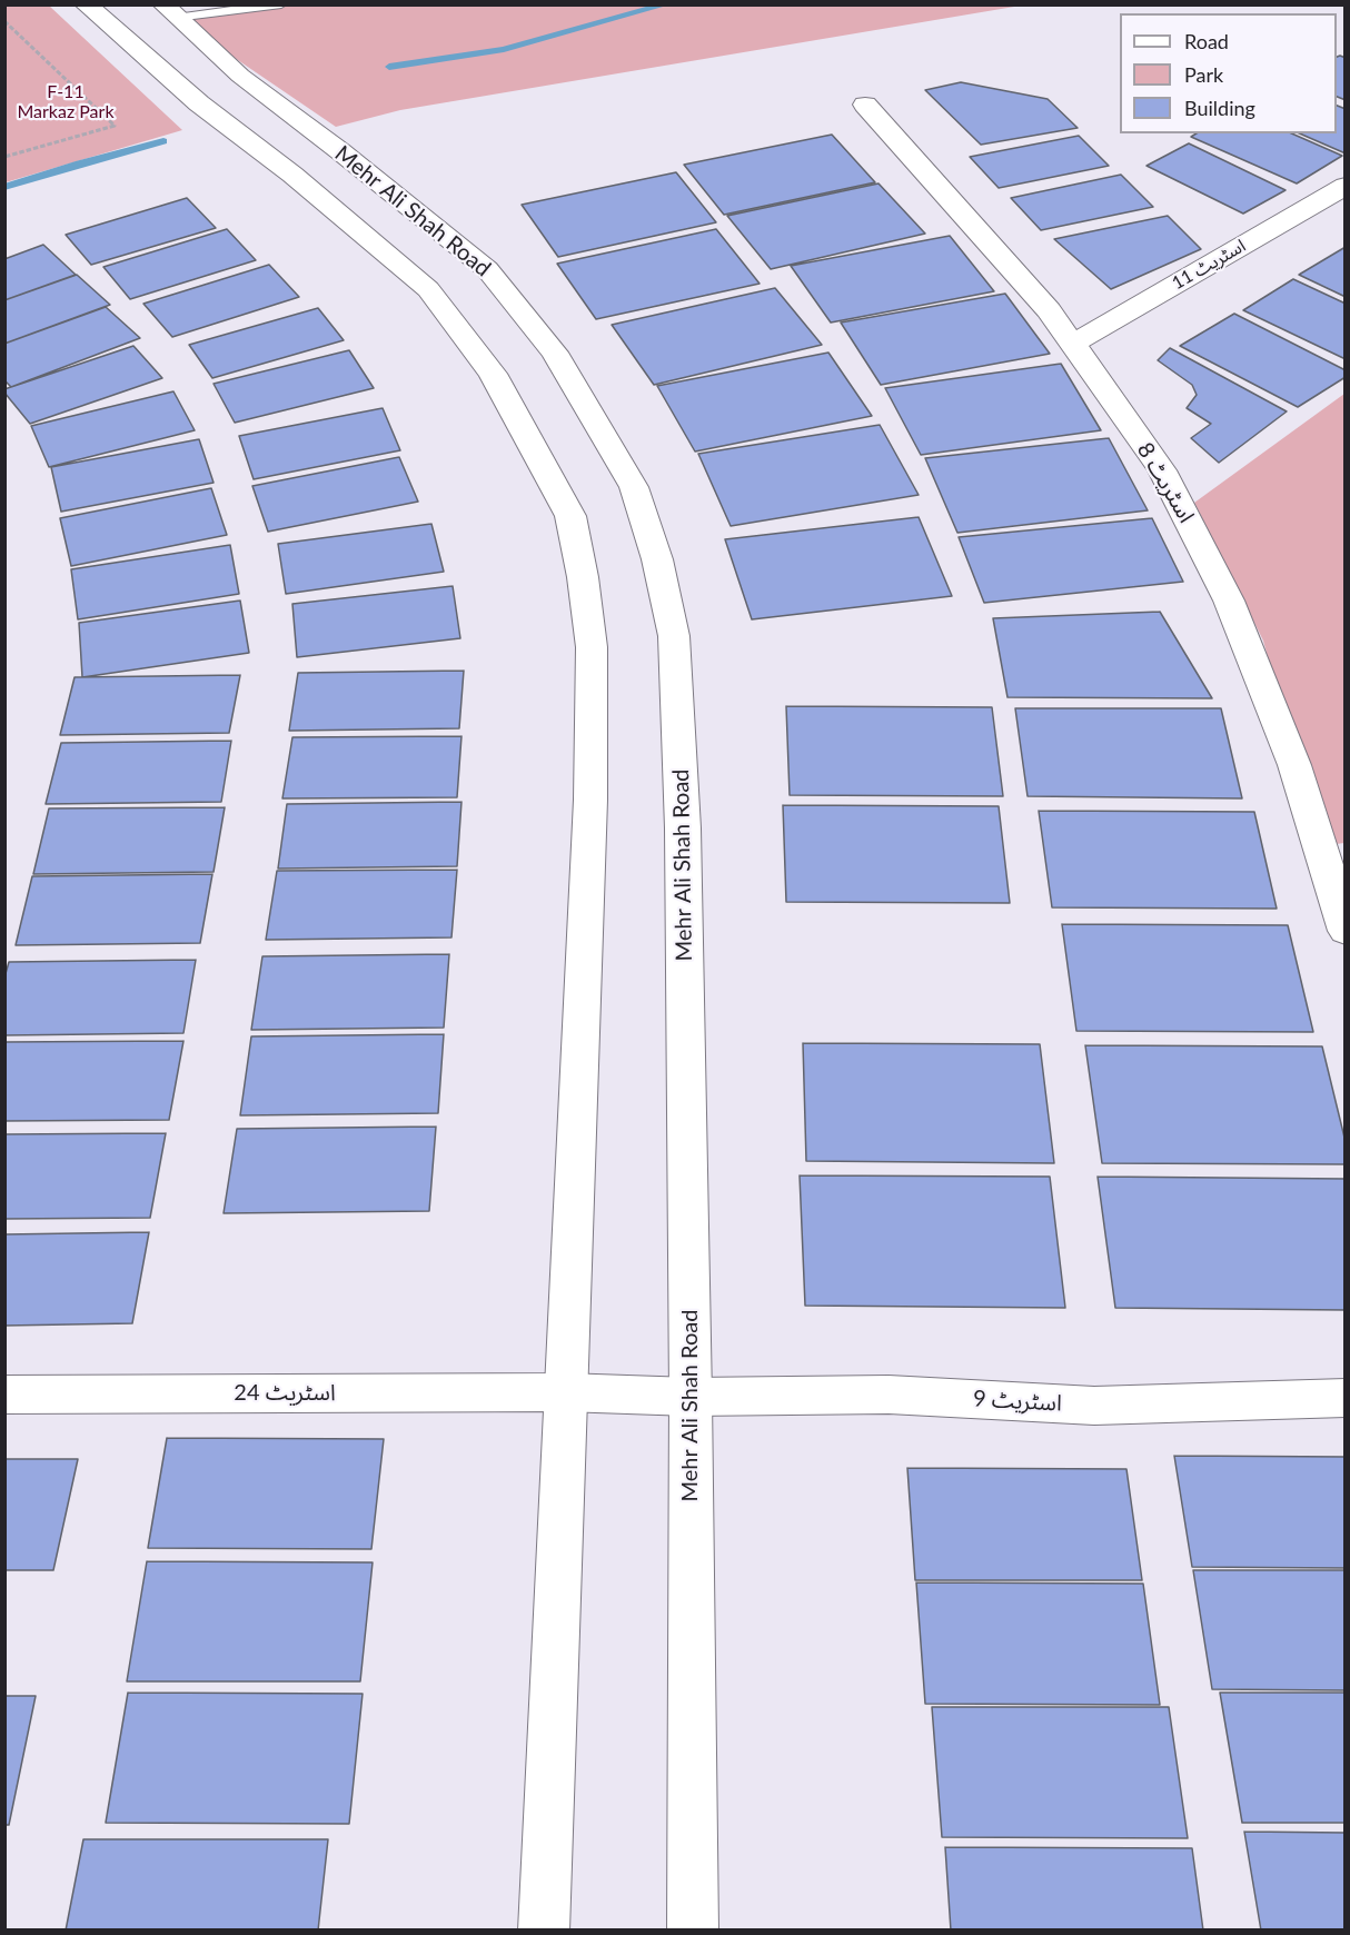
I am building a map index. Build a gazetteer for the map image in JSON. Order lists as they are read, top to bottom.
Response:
{
  "streets": {
    "street": [
      "Mehr Ali Shah Road",
      "اسٹریٹ 11",
      "اسٹریٹ 8",
      "اسٹریٹ 24",
      "اسٹریٹ 9"
    ]
  },
  "crossings": [
    ["Mehr Ali Shah Road", "اسٹریٹ 24"],
    ["Mehr Ali Shah Road", "اسٹریٹ 9"],
    ["اسٹریٹ 11", "اسٹریٹ 8"],
    ["اسٹریٹ 24", "اسٹریٹ 9"]
  ],
  "parks": ["F-11 Markaz Park"],
  "legend": ["Road", "Park", "Building"]
}
